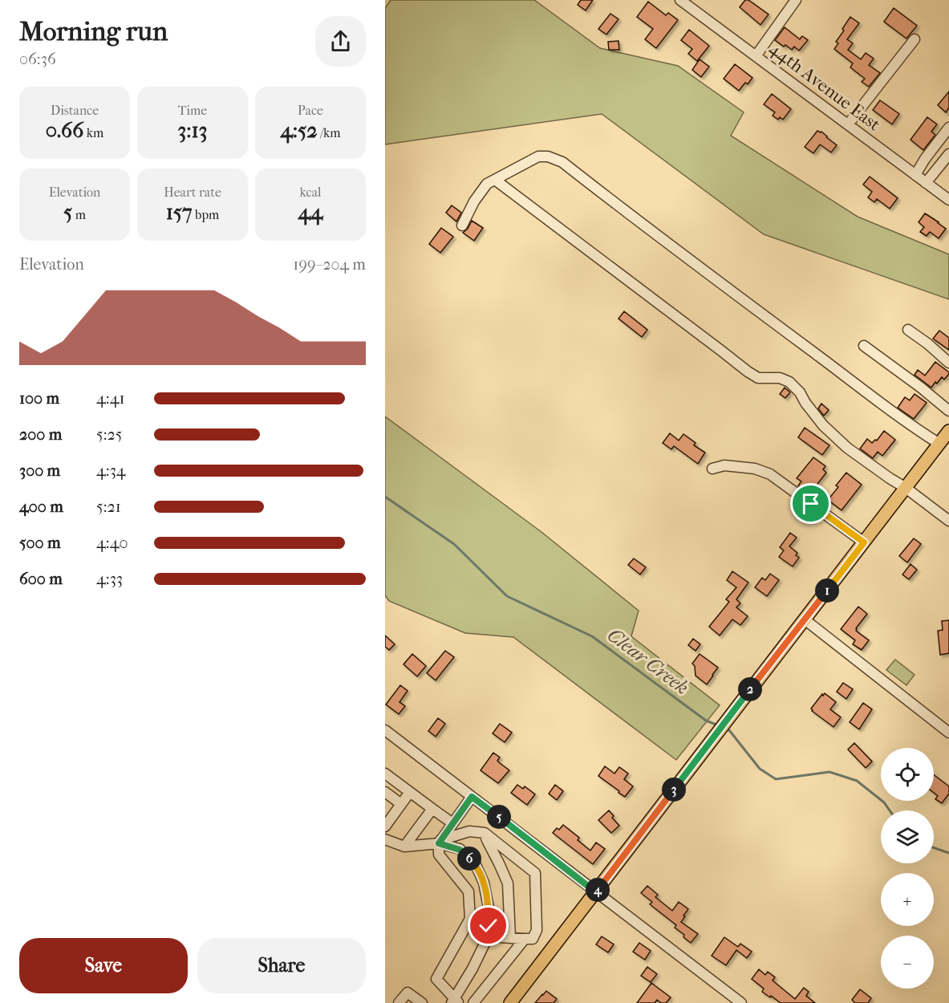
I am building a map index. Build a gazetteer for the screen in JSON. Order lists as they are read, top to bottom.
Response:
{
  "streets": {
    "street": ["44th Avenue East"]
  },
  "water": ["Clear Creek"],
  "page": {
    "heading": ["Morning run", "06:36"],
    "stats": [
      ["Distance", "0.66 km"],
      ["Time", "3:13"],
      ["Pace", "4:52 /km"],
      ["Elevation", "5 m"],
      ["Heart rate", "157 bpm"],
      ["kcal", "44"]
    ],
    "chart": ["Elevation", "199–204 m"],
    "list": [
      {
        "name": "100 m",
        "note": "4:41"
      },
      {
        "name": "200 m",
        "note": "5:25"
      },
      {
        "name": "300 m",
        "note": "4:34"
      },
      {
        "name": "400 m",
        "note": "5:21"
      },
      {
        "name": "500 m",
        "note": "4:40"
      },
      {
        "name": "600 m",
        "note": "4:33"
      }
    ],
    "pins": [
      "1",
      "2",
      "3",
      "5",
      "6",
      "4"
    ],
    "map_buttons": ["+", "−"],
    "buttons": ["Save", "Share"]
  }
}
